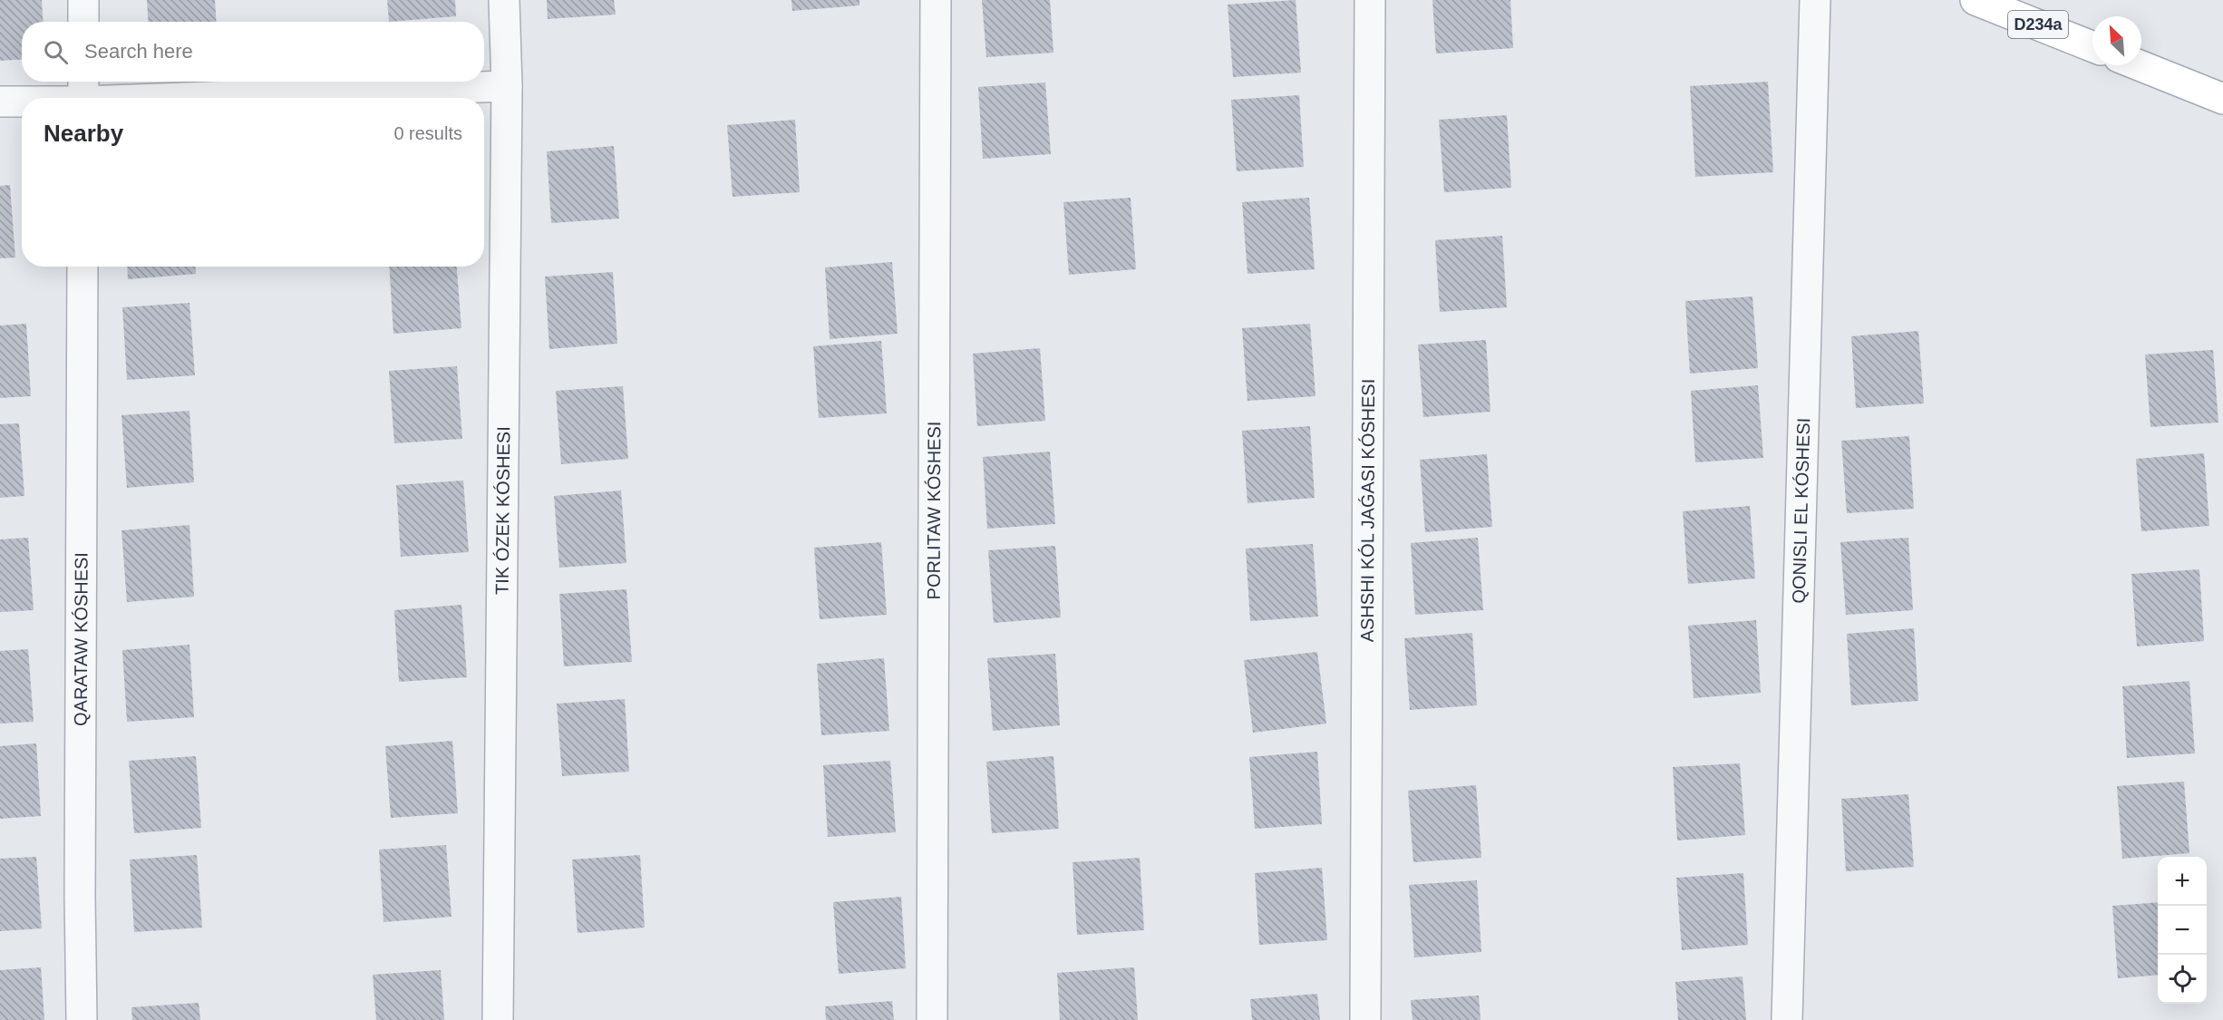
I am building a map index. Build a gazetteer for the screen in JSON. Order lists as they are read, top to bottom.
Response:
{
  "streets": {
    "main road": ["D234a"],
    "street": ["TIK ÓZEK KÓSHESI", "QARATAW KÓSHESI"]
  },
  "north": "top left",
  "page": {
    "search": "Search here",
    "heading": ["Nearby", "0 results"],
    "map_buttons": ["+", "−"]
  }
}
